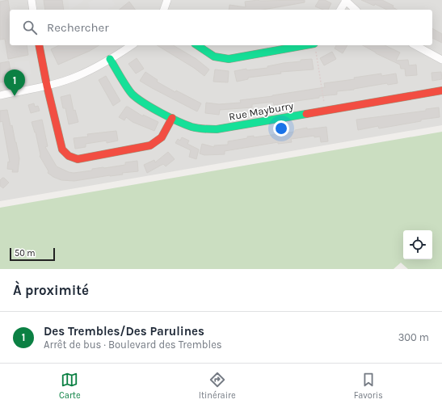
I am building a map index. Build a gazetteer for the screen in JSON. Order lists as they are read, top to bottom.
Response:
{
  "streets": {
    "street": ["Rue Mayburry"]
  },
  "scale_bar": "50 m",
  "page": {
    "search": "Rechercher",
    "pins": "1",
    "scale": "50 m",
    "heading": "À proximité",
    "list": [
      {
        "mark": "1",
        "name": "Des Trembles/Des Parulines",
        "note": "Arrêt de bus · Boulevard des Trembles",
        "value": "300 m"
      }
    ],
    "nav": ["Carte", "Itinéraire", "Favoris"]
  }
}
